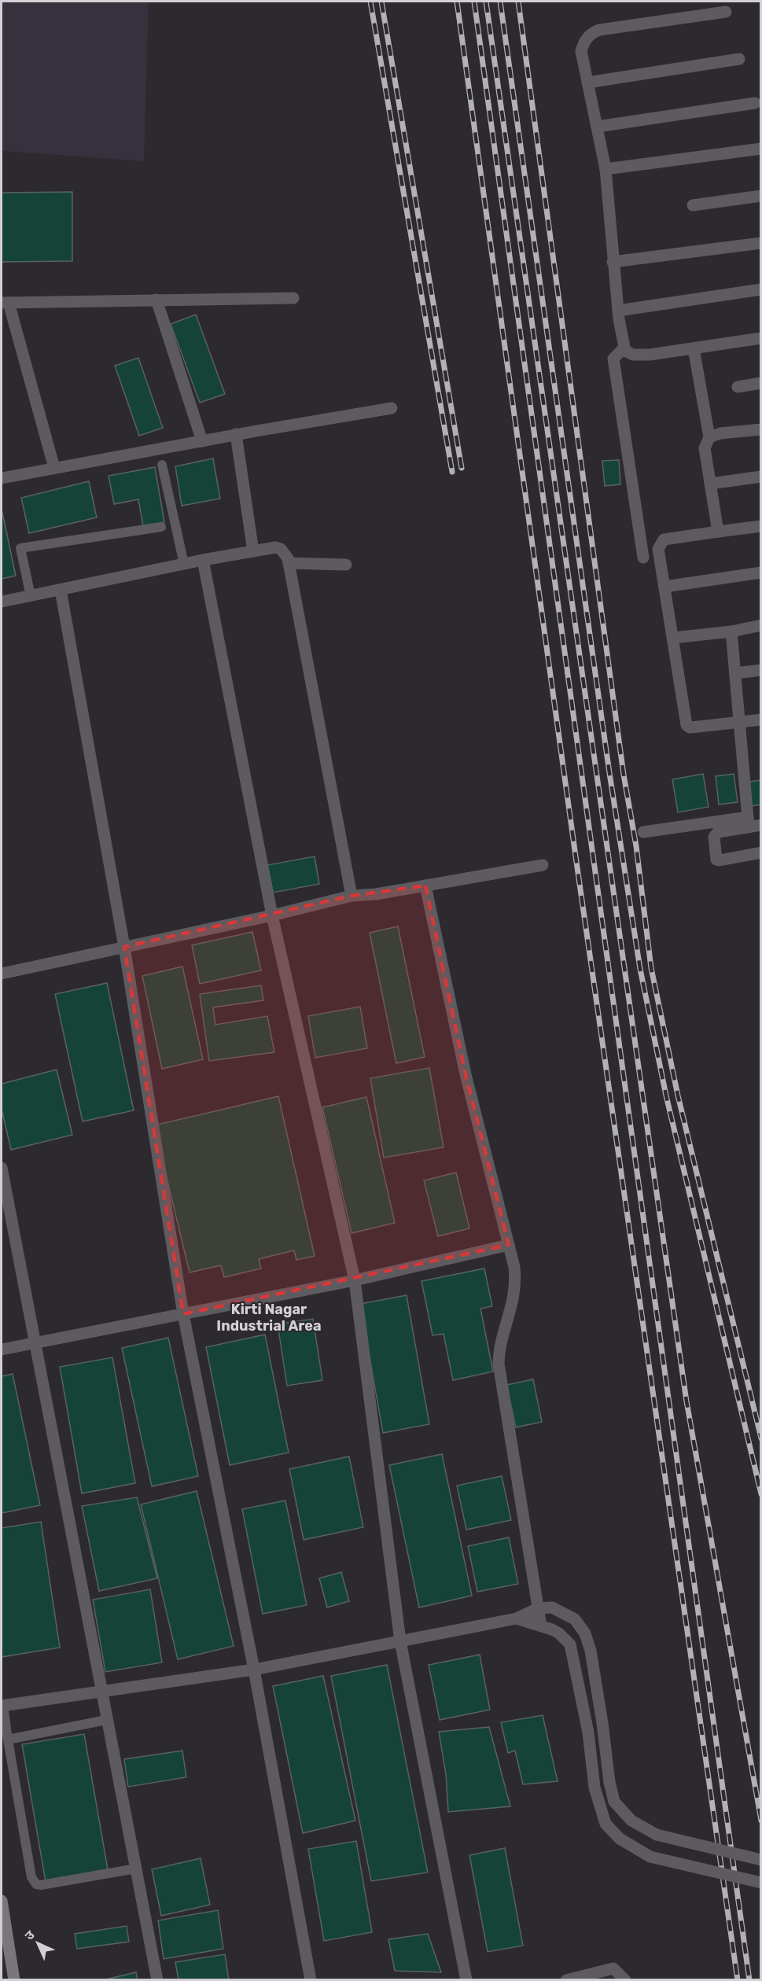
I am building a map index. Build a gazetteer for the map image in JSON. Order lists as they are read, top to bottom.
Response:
{
  "districts": ["Kirti Nagar Industrial Area"],
  "north": "top left"
}
